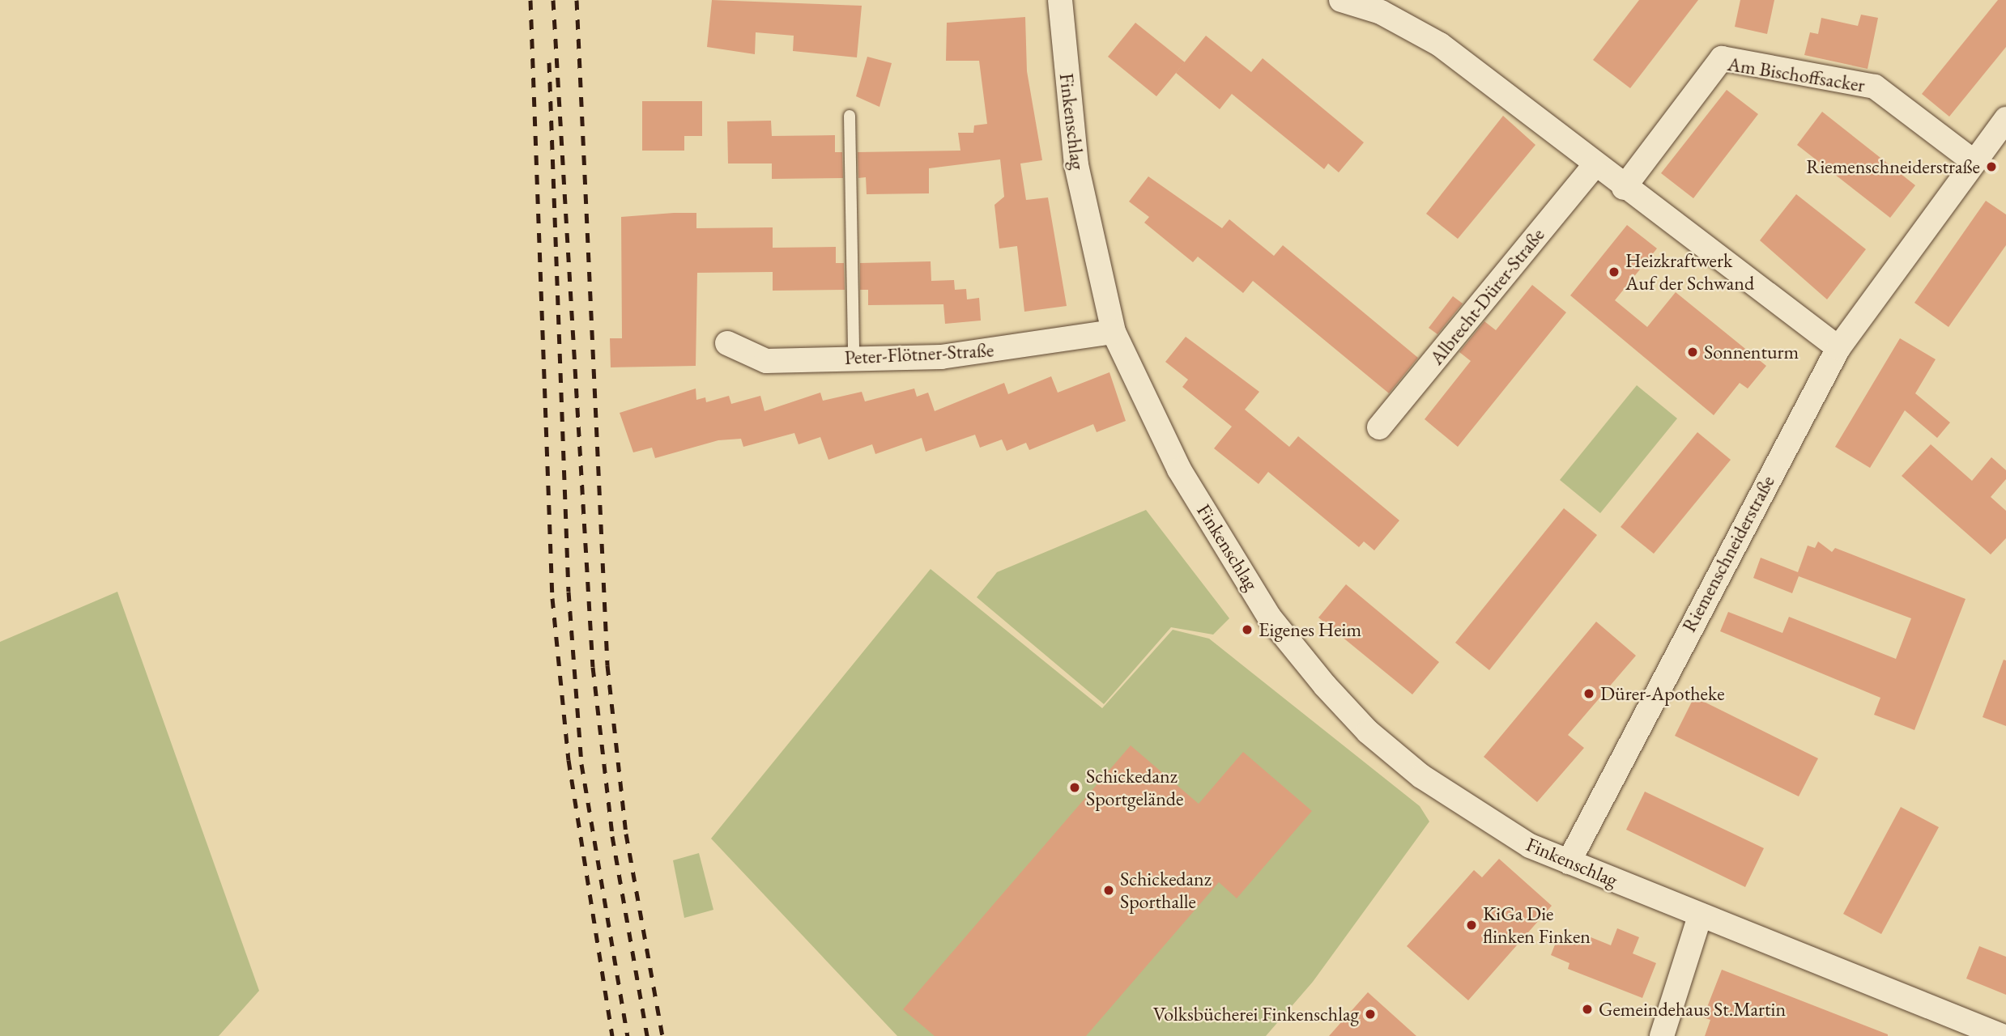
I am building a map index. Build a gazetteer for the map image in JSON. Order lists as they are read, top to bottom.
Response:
{
  "streets": {
    "street": [
      "Am Bischoffsacker",
      "Finkenschlag",
      "Albrecht-Dürer-Straße",
      "Peter-Flötner-Straße",
      "Riemenschneiderstraße"
    ]
  },
  "crossings": [
    ["Am Bischoffsacker", "Riemenschneiderstraße"],
    ["Finkenschlag", "Peter-Flötner-Straße"],
    ["Finkenschlag", "Riemenschneiderstraße"]
  ],
  "places": [
    "Riemenschneiderstraße",
    "Heizkraftwerk Auf der Schwand",
    "Sonnenturm",
    "Eigenes Heim",
    "Dürer-Apotheke",
    "Schickedanz Sportgelände",
    "Schickedanz Sporthalle",
    "KiGa Die flinken Finken",
    "Gemeindehaus St.Martin",
    "Volksbücherei Finkenschlag"
  ]
}
